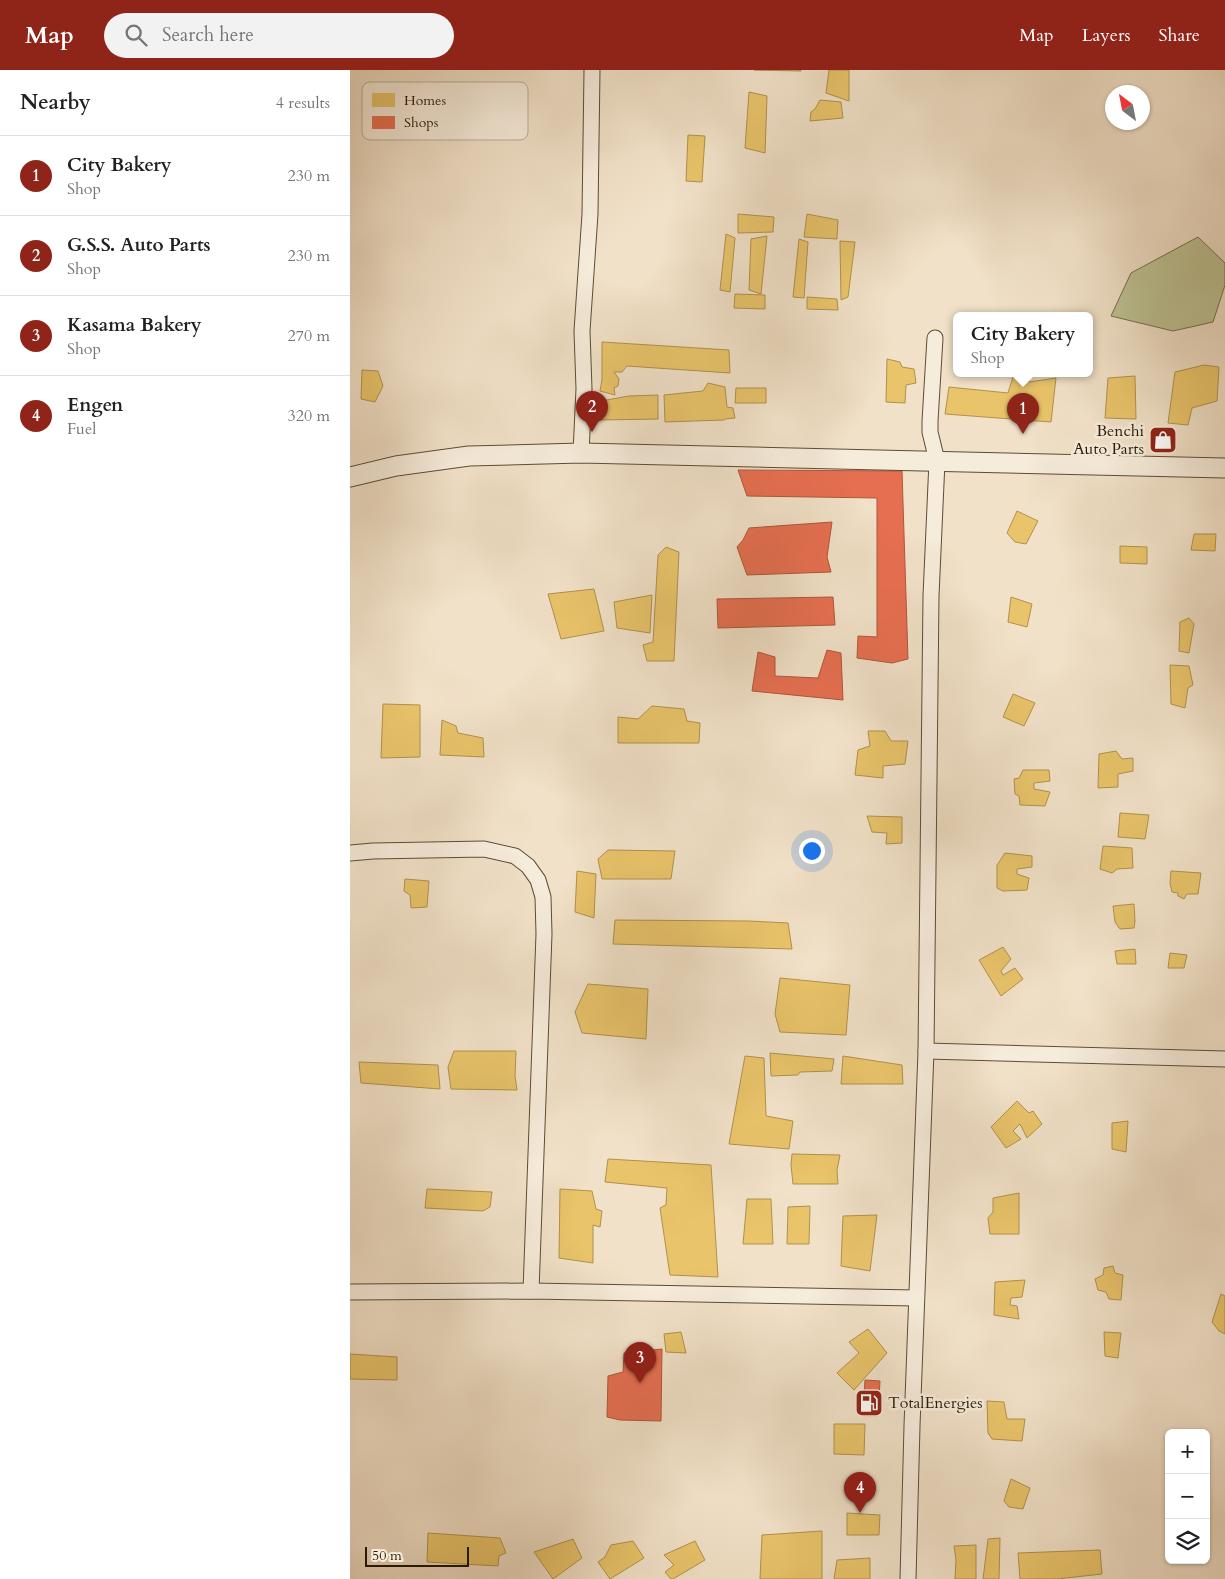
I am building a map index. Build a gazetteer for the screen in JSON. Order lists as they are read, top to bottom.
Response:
{
  "places": {
    "shop": ["Benchi Auto Parts"],
    "fuel station": ["TotalEnergies"]
  },
  "legend": ["Homes", "Shops"],
  "scale_bar": "50 m",
  "north": "top left",
  "page": {
    "header": "Map",
    "search": "Search here",
    "nav": ["Map", "Layers", "Share"],
    "heading": ["Nearby", "4 results"],
    "list": [
      {
        "mark": "1",
        "name": "City Bakery",
        "note": "Shop",
        "value": "230 m"
      },
      {
        "mark": "2",
        "name": "G.S.S. Auto Parts",
        "note": "Shop",
        "value": "230 m"
      },
      {
        "mark": "3",
        "name": "Kasama Bakery",
        "note": "Shop",
        "value": "270 m"
      },
      {
        "mark": "4",
        "name": "Engen",
        "note": "Fuel",
        "value": "320 m"
      }
    ],
    "popup": ["City Bakery", "Shop"],
    "pins": [
      "2",
      "1",
      "3",
      "4"
    ],
    "map_buttons": ["+", "−"],
    "scale": "50 m"
  }
}
